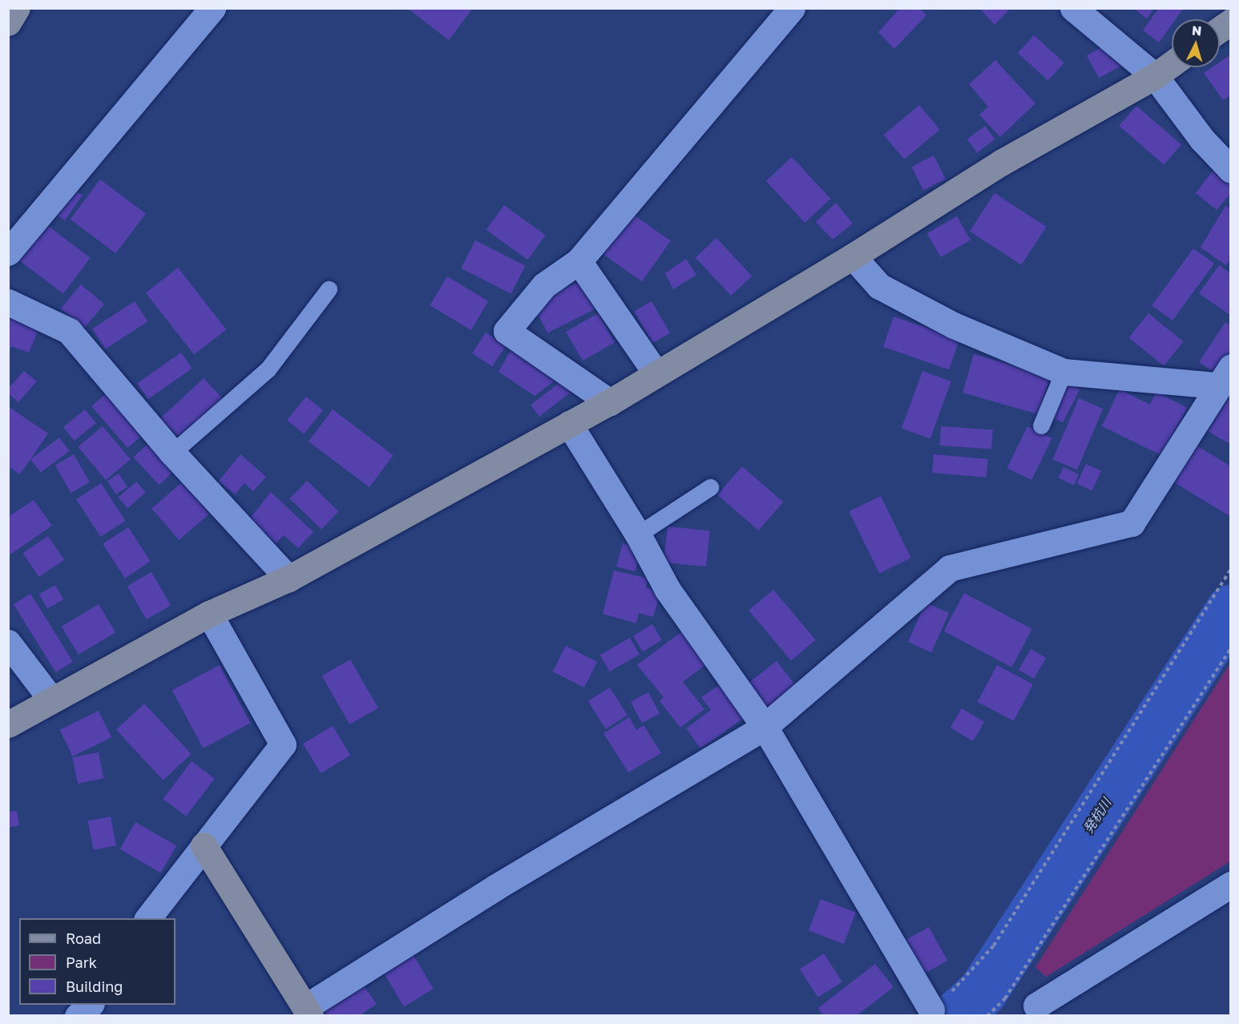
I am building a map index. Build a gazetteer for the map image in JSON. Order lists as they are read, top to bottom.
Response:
{
  "water": ["発杭川"],
  "legend": ["Road", "Park", "Building"],
  "north": "top"
}
